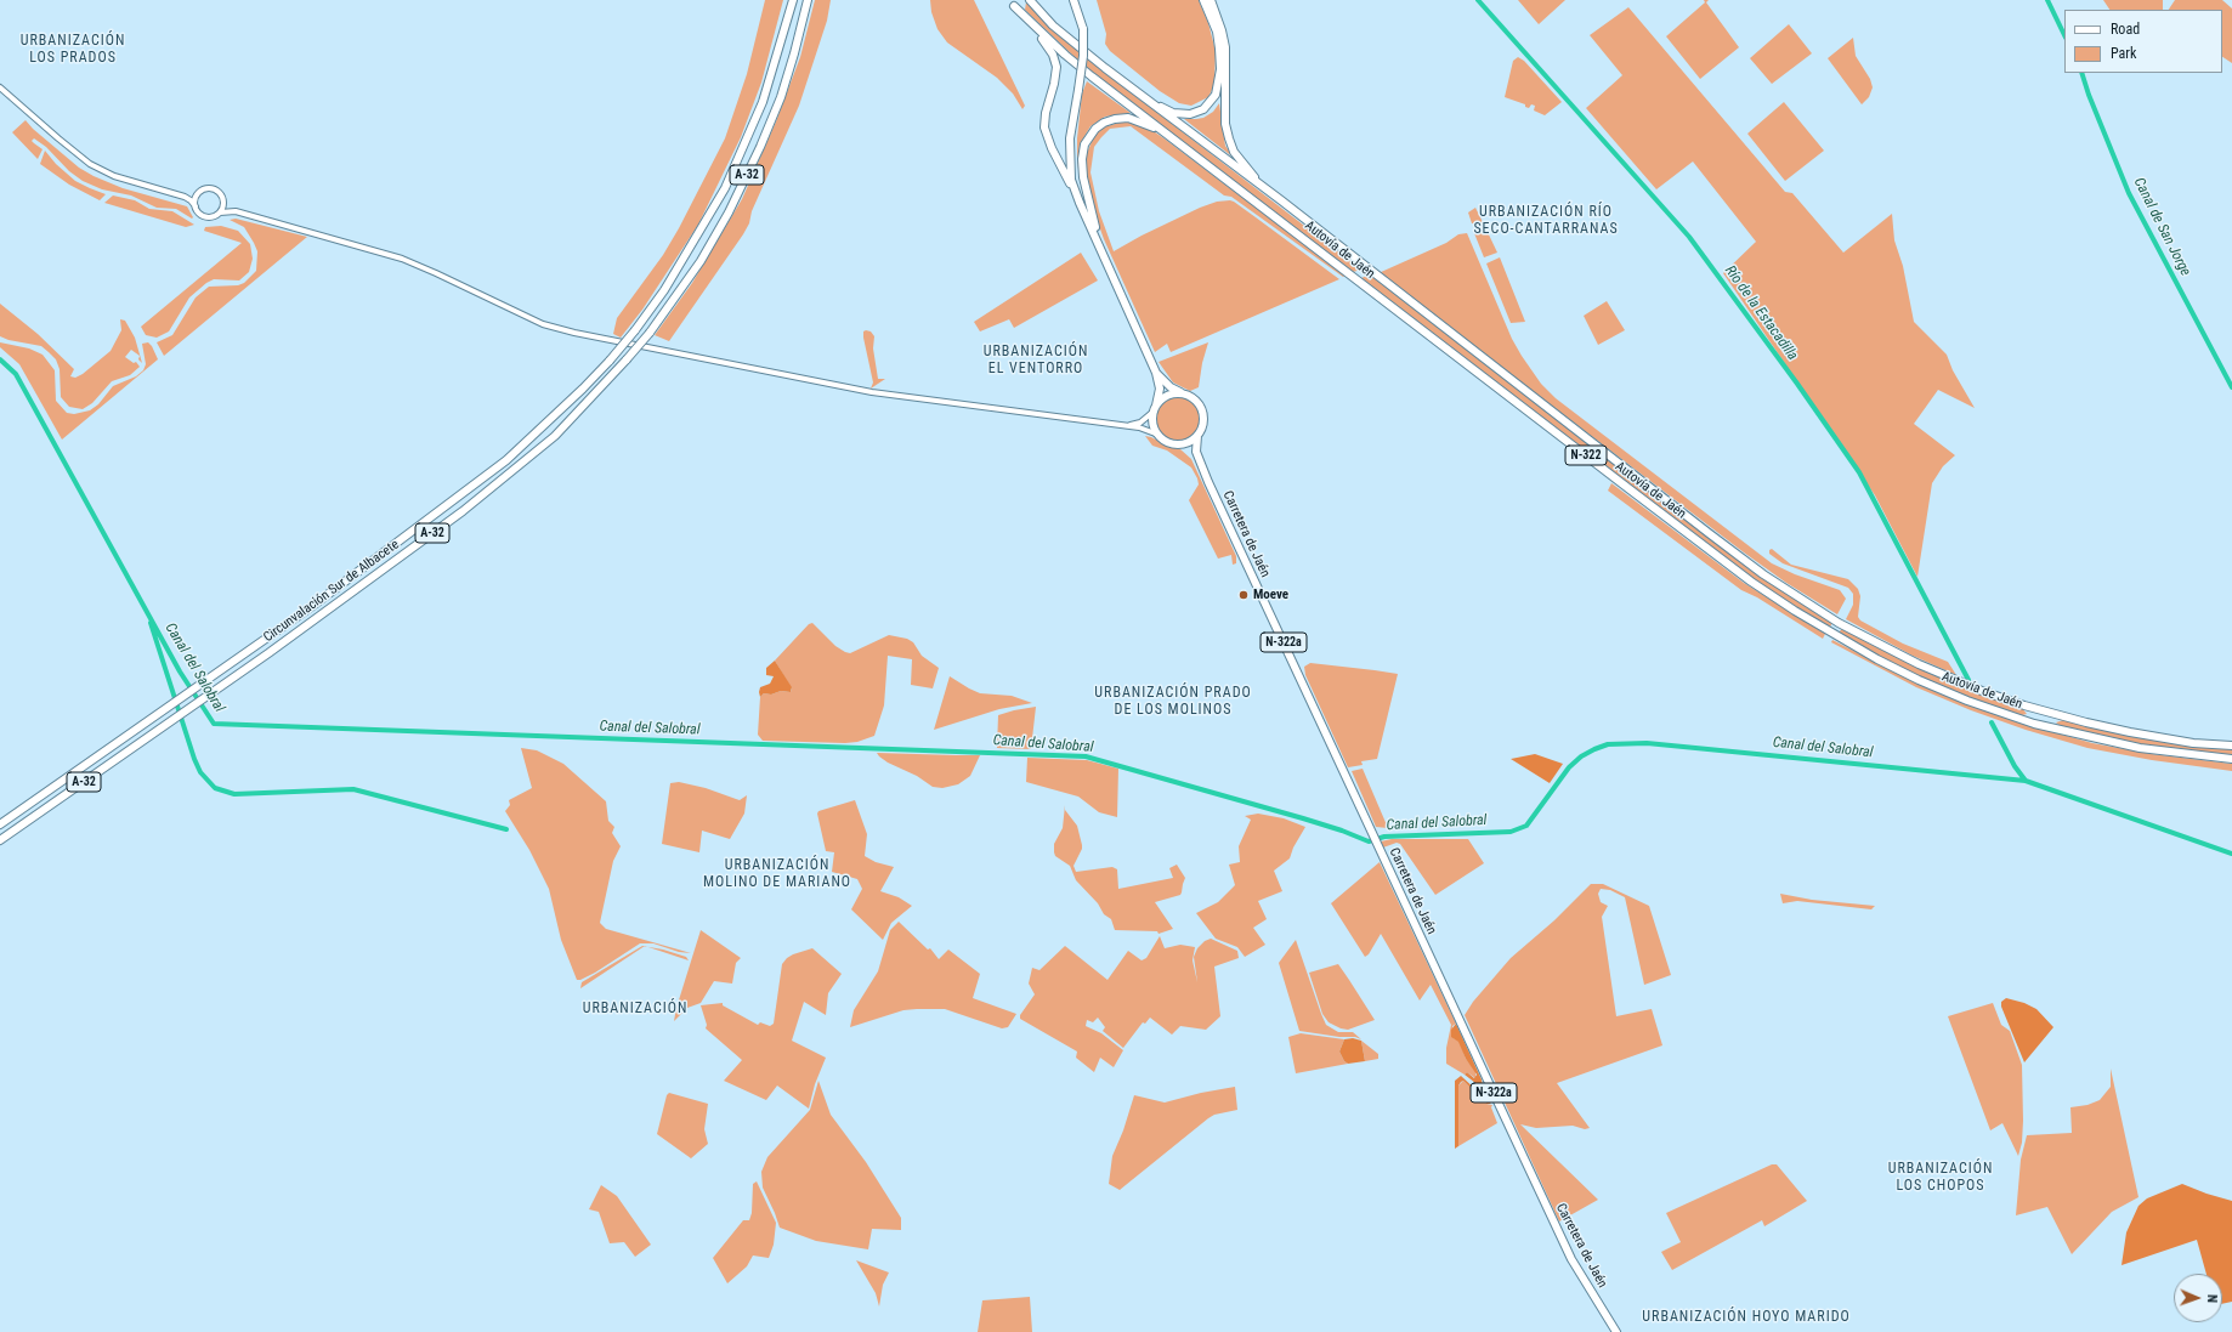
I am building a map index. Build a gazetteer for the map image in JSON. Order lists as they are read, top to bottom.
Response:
{
  "streets": {
    "highway": [
      "A-32",
      "Autovía de Jaén",
      "N-322",
      "Carretera de Jaén",
      "Circunvalación Sur de Albacete",
      "N-322a"
    ]
  },
  "crossings": [
    ["Carretera de Jaén", "N-322a"]
  ],
  "districts": [
    "URBANIZACIÓN LOS PRADOS",
    "URBANIZACIÓN RÍO SECO-CANTARRANAS",
    "URBANIZACIÓN EL VENTORRO",
    "URBANIZACIÓN PRADO DE LOS MOLINOS",
    "URBANIZACIÓN MOLINO DE MARIANO",
    "URBANIZACIÓN",
    "URBANIZACIÓN LOS CHOPOS",
    "URBANIZACIÓN HOYO MARIDO"
  ],
  "water": ["Canal de San Jorge", "Río de la Estacadilla", "Canal del Salobral"],
  "places": ["Moeve"],
  "legend": ["Road", "Park"],
  "north": "right"
}
